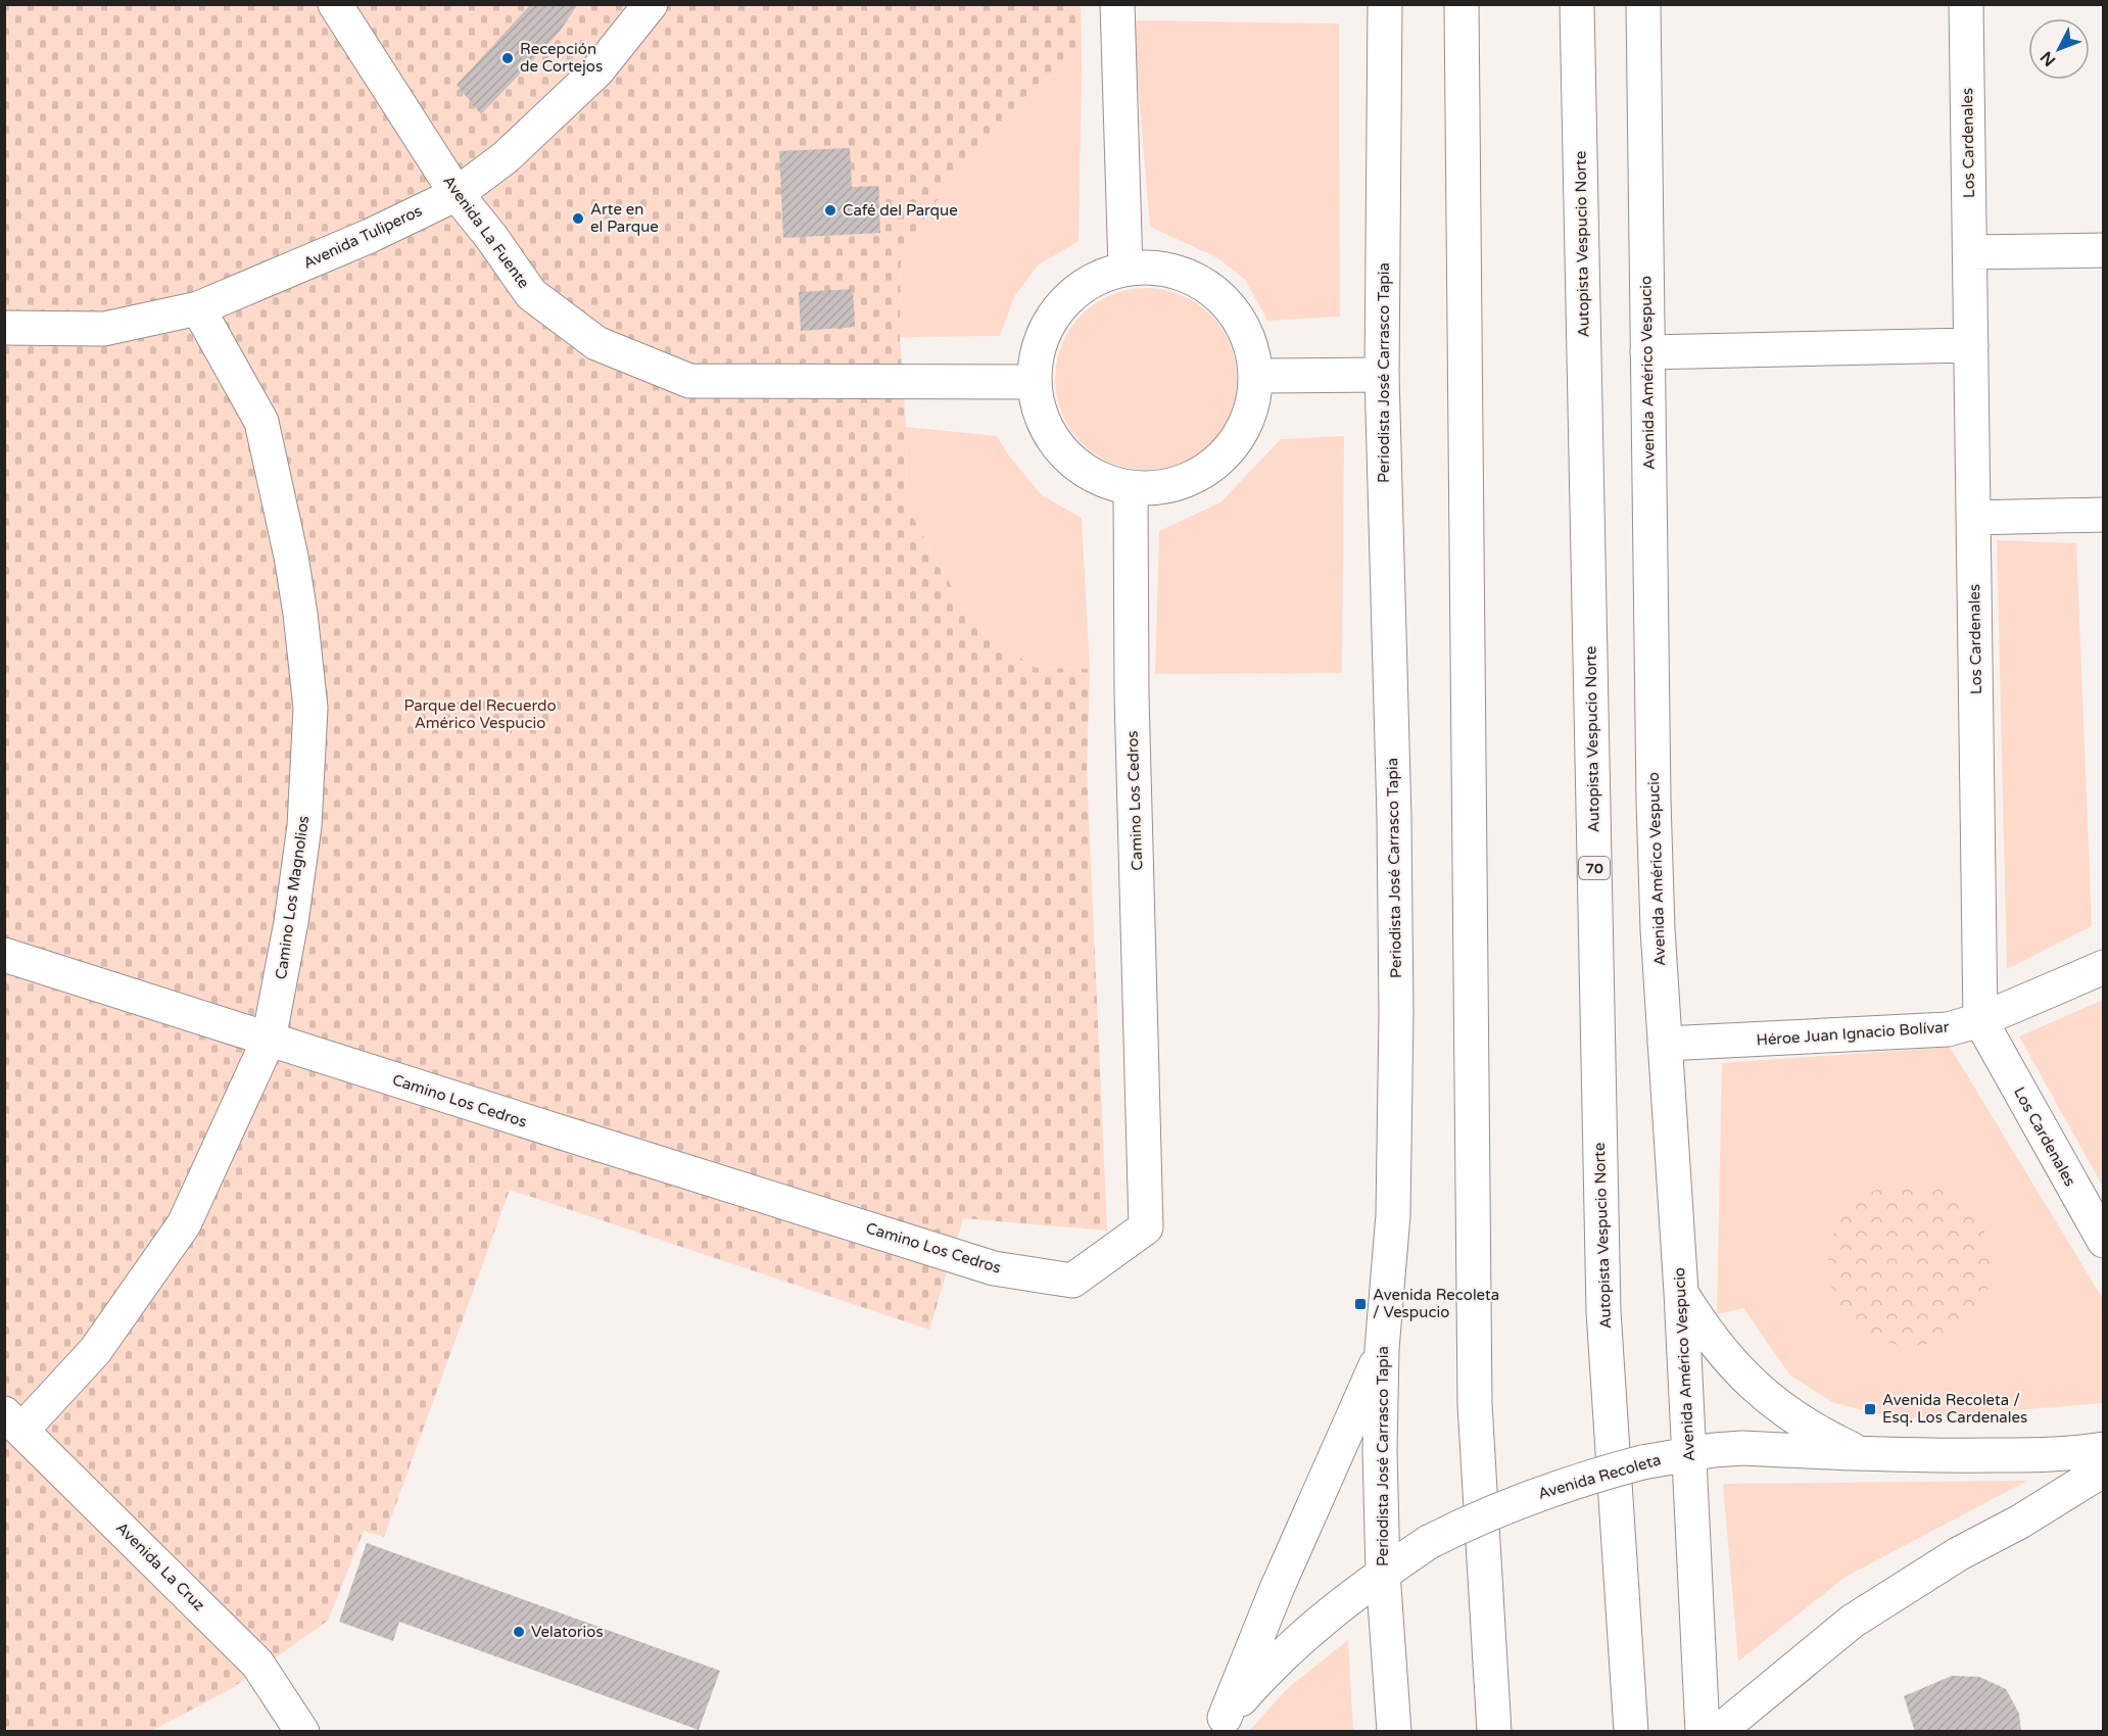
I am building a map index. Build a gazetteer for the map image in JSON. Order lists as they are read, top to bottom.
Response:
{
  "streets": {
    "main road": [
      "Los Cardenales",
      "Avenida La Fuente",
      "Avenida Tuliperos",
      "Autopista Vespucio Norte",
      "Periodista José Carrasco Tapia",
      "Avenida Américo Vespucio",
      "Camino Los Cedros",
      "70",
      "Camino Los Magnolios",
      "Héroe Juan Ignacio Bolívar",
      "Avenida Recoleta",
      "Avenida La Cruz"
    ]
  },
  "crossings": [
    ["Los Cardenales", "Héroe Juan Ignacio Bolívar"],
    ["Avenida La Fuente", "Avenida Tuliperos"],
    ["Avenida Tuliperos", "Camino Los Magnolios"],
    ["Periodista José Carrasco Tapia", "Avenida Recoleta"],
    ["Avenida Américo Vespucio", "Héroe Juan Ignacio Bolívar"],
    ["Avenida Américo Vespucio", "Avenida Recoleta"],
    ["Camino Los Cedros", "Camino Los Magnolios"],
    ["Camino Los Magnolios", "Avenida La Cruz"]
  ],
  "parks": ["Parque del Recuerdo Américo Vespucio"],
  "places": {
    "other": [
      "Recepción de Cortejos",
      "Café del Parque",
      "Arte en el Parque",
      "Velatorios"
    ],
    "transit": ["Avenida Recoleta / Vespucio", "Avenida Recoleta / Esq. Los Cardenales"]
  },
  "north": "bottom left"
}
